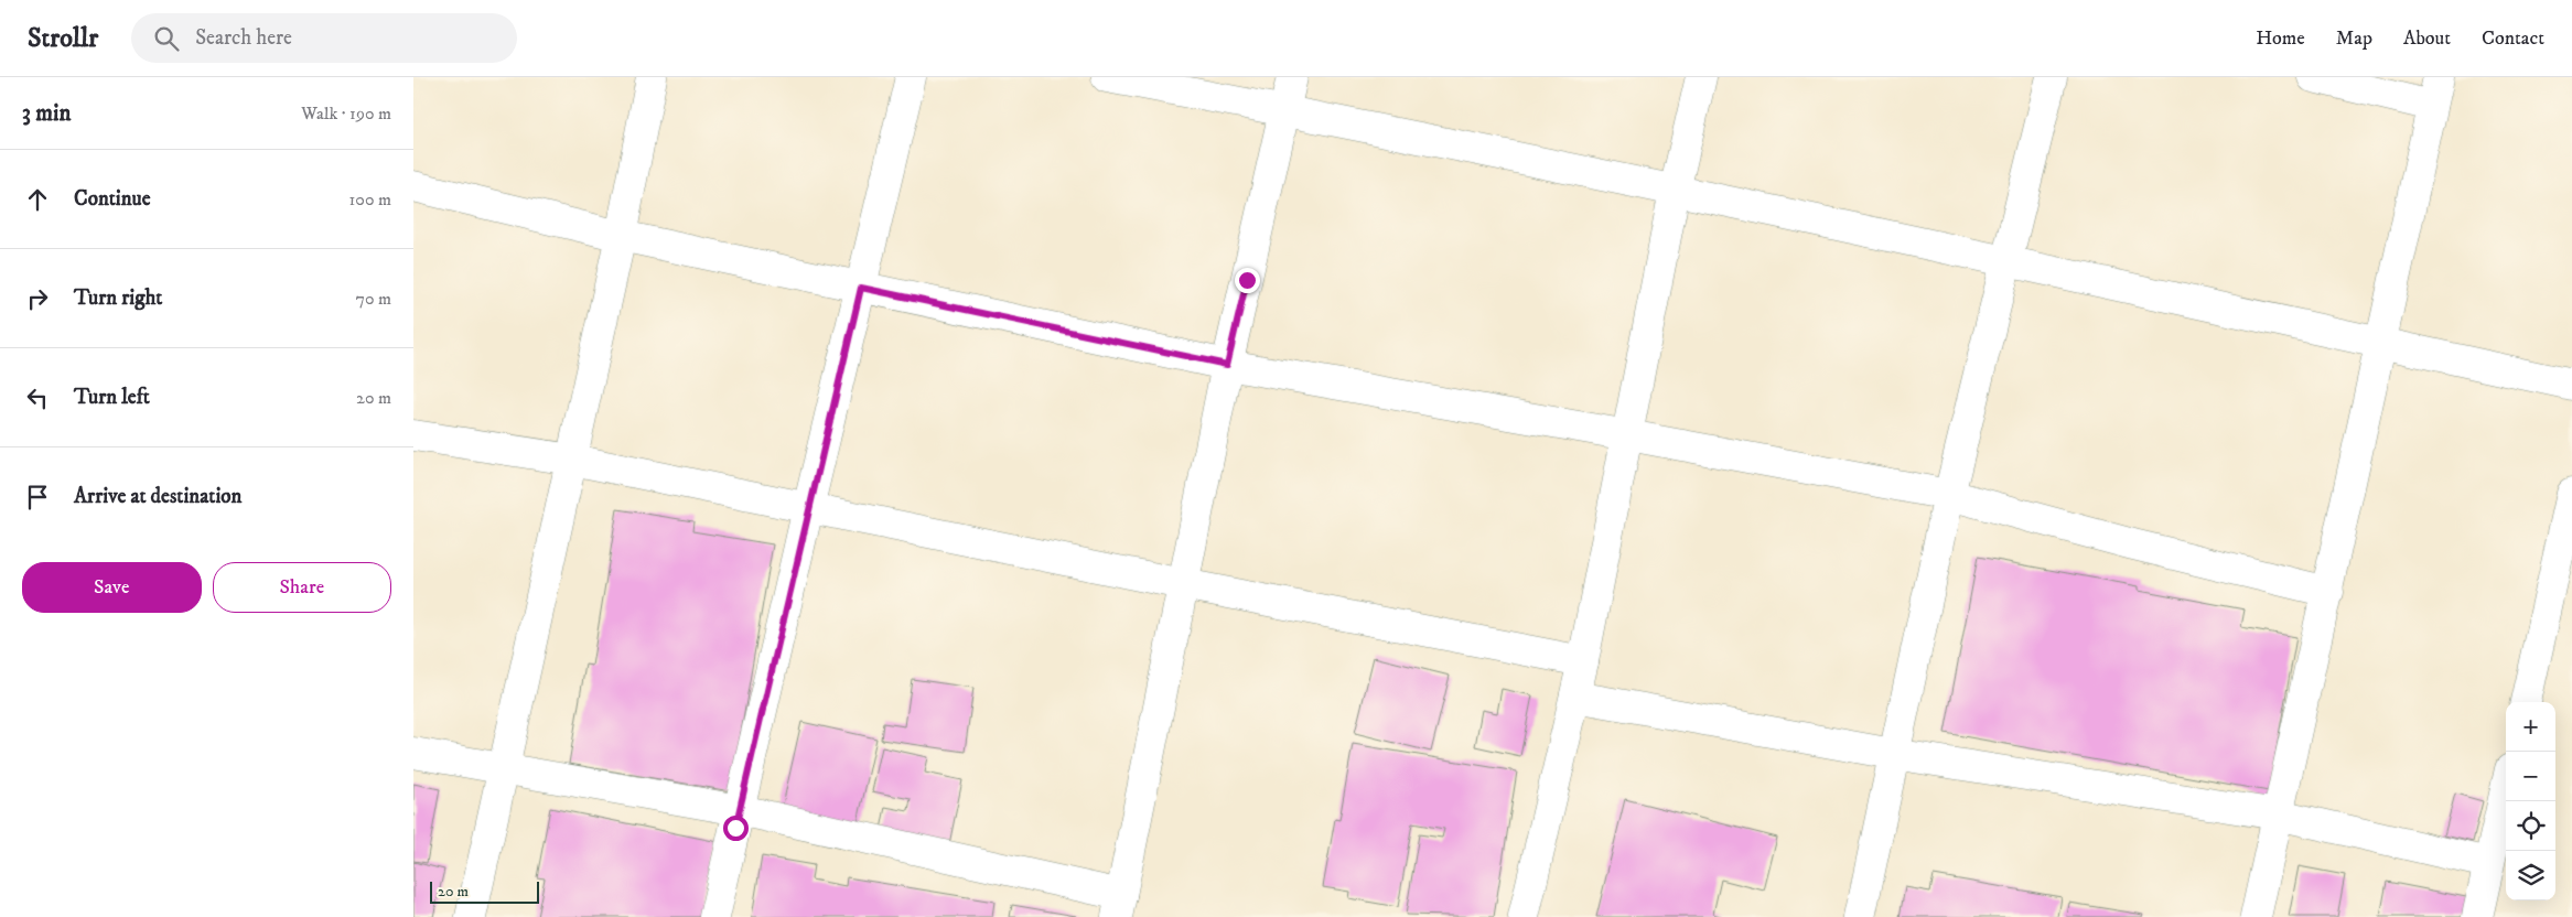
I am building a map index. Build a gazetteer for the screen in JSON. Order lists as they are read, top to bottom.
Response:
{
  "scale_bar": "20 m",
  "page": {
    "header": "Strollr",
    "search": "Search here",
    "nav": [
      "Home",
      "Map",
      "About",
      "Contact"
    ],
    "heading": ["3 min", "Walk · 190 m"],
    "list": [
      ["Continue", "100 m"],
      ["Turn right", "70 m"],
      ["Turn left", "20 m"],
      "Arrive at destination"
    ],
    "buttons": ["Save", "Share"],
    "map_buttons": ["+", "−"],
    "scale": "20 m"
  }
}
